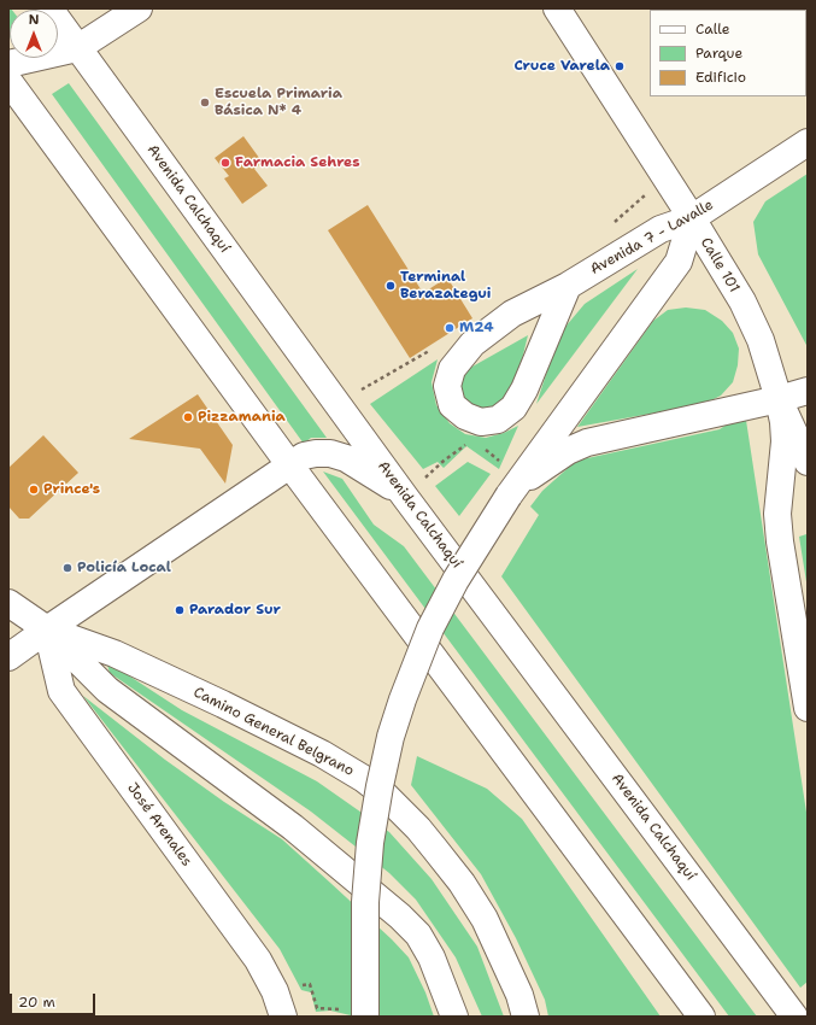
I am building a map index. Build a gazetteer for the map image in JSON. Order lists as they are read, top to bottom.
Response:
{
  "streets": {
    "main road": [
      "Avenida Calchaquí",
      "Avenida 7 - Lavalle",
      "Calle 101",
      "Camino General Belgrano",
      "José Arenales"
    ]
  },
  "crossings": [
    ["Avenida 7 - Lavalle", "Calle 101"],
    ["Camino General Belgrano", "José Arenales"]
  ],
  "places": [
    "Cruce Varela",
    "Escuela Primaria Básica N* 4",
    "Farmacia Sehres",
    "Terminal Berazategui",
    "M24",
    "Pizzamania",
    "Prince's",
    "Policía Local",
    "Parador Sur"
  ],
  "legend": ["Calle", "Parque", "Edificio"],
  "scale_bar": "20 m",
  "north": "top"
}
